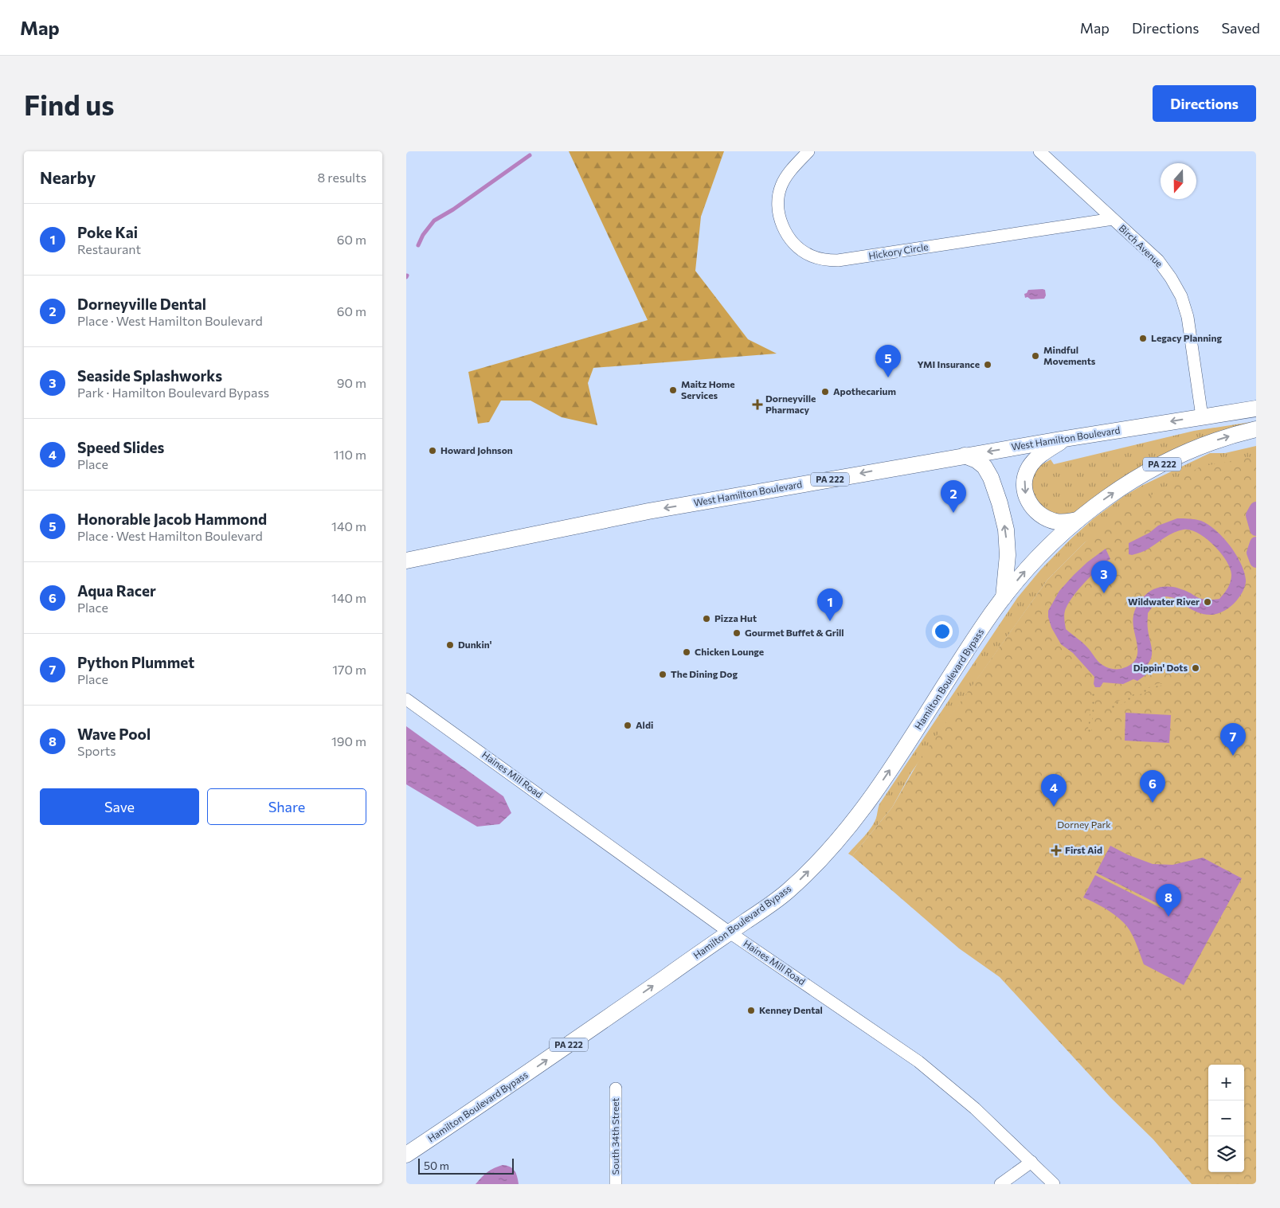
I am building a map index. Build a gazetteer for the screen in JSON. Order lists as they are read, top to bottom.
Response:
{
  "streets": {
    "main road": ["West Hamilton Boulevard", "PA 222", "Hamilton Boulevard Bypass"],
    "street": [
      "Birch Avenue",
      "Hickory Circle",
      "Haines Mill Road",
      "South 34th Street"
    ]
  },
  "crossings": [
    ["Birch Avenue", "Hickory Circle"],
    ["Birch Avenue", "West Hamilton Boulevard"],
    ["PA 222", "Hamilton Boulevard Bypass"],
    ["Hamilton Boulevard Bypass", "Haines Mill Road"]
  ],
  "one_way": ["West Hamilton Boulevard", "Hamilton Boulevard Bypass"],
  "parks": ["Dorney Park"],
  "places": {
    "other": [
      "Legacy Planning",
      "Mindful Movements",
      "YMI Insurance",
      "Maitz Home Services",
      "Apothecarium",
      "Howard Johnson",
      "Wildwater River",
      "Pizza Hut",
      "Gourmet Buffet & Grill",
      "Dunkin'",
      "Chicken Lounge",
      "Dippin' Dots",
      "The Dining Dog",
      "Aldi",
      "Kenney Dental"
    ],
    "health": ["Dorneyville Pharmacy", "First Aid"]
  },
  "scale_bar": "50 m",
  "north": "bottom",
  "page": {
    "header": "Map",
    "nav": ["Map", "Directions", "Saved"],
    "buttons": [
      "Directions",
      ["Save", "Share"]
    ],
    "title": "Find us",
    "heading": ["Nearby", "8 results"],
    "list": [
      {
        "mark": "1",
        "name": "Poke Kai",
        "note": "Restaurant",
        "value": "60 m"
      },
      {
        "mark": "2",
        "name": "Dorneyville Dental",
        "note": "Place · West Hamilton Boulevard",
        "value": "60 m"
      },
      {
        "mark": "3",
        "name": "Seaside Splashworks",
        "note": "Park · Hamilton Boulevard Bypass",
        "value": "90 m"
      },
      {
        "mark": "4",
        "name": "Speed Slides",
        "note": "Place",
        "value": "110 m"
      },
      {
        "mark": "5",
        "name": "Honorable Jacob Hammond",
        "note": "Place · West Hamilton Boulevard",
        "value": "140 m"
      },
      {
        "mark": "6",
        "name": "Aqua Racer",
        "note": "Place",
        "value": "140 m"
      },
      {
        "mark": "7",
        "name": "Python Plummet",
        "note": "Place",
        "value": "170 m"
      },
      {
        "mark": "8",
        "name": "Wave Pool",
        "note": "Sports",
        "value": "190 m"
      }
    ],
    "pins": [
      "5",
      "2",
      "3",
      "1",
      "7",
      "6",
      "4",
      "8"
    ],
    "map_buttons": ["+", "−"],
    "scale": "50 m"
  }
}
